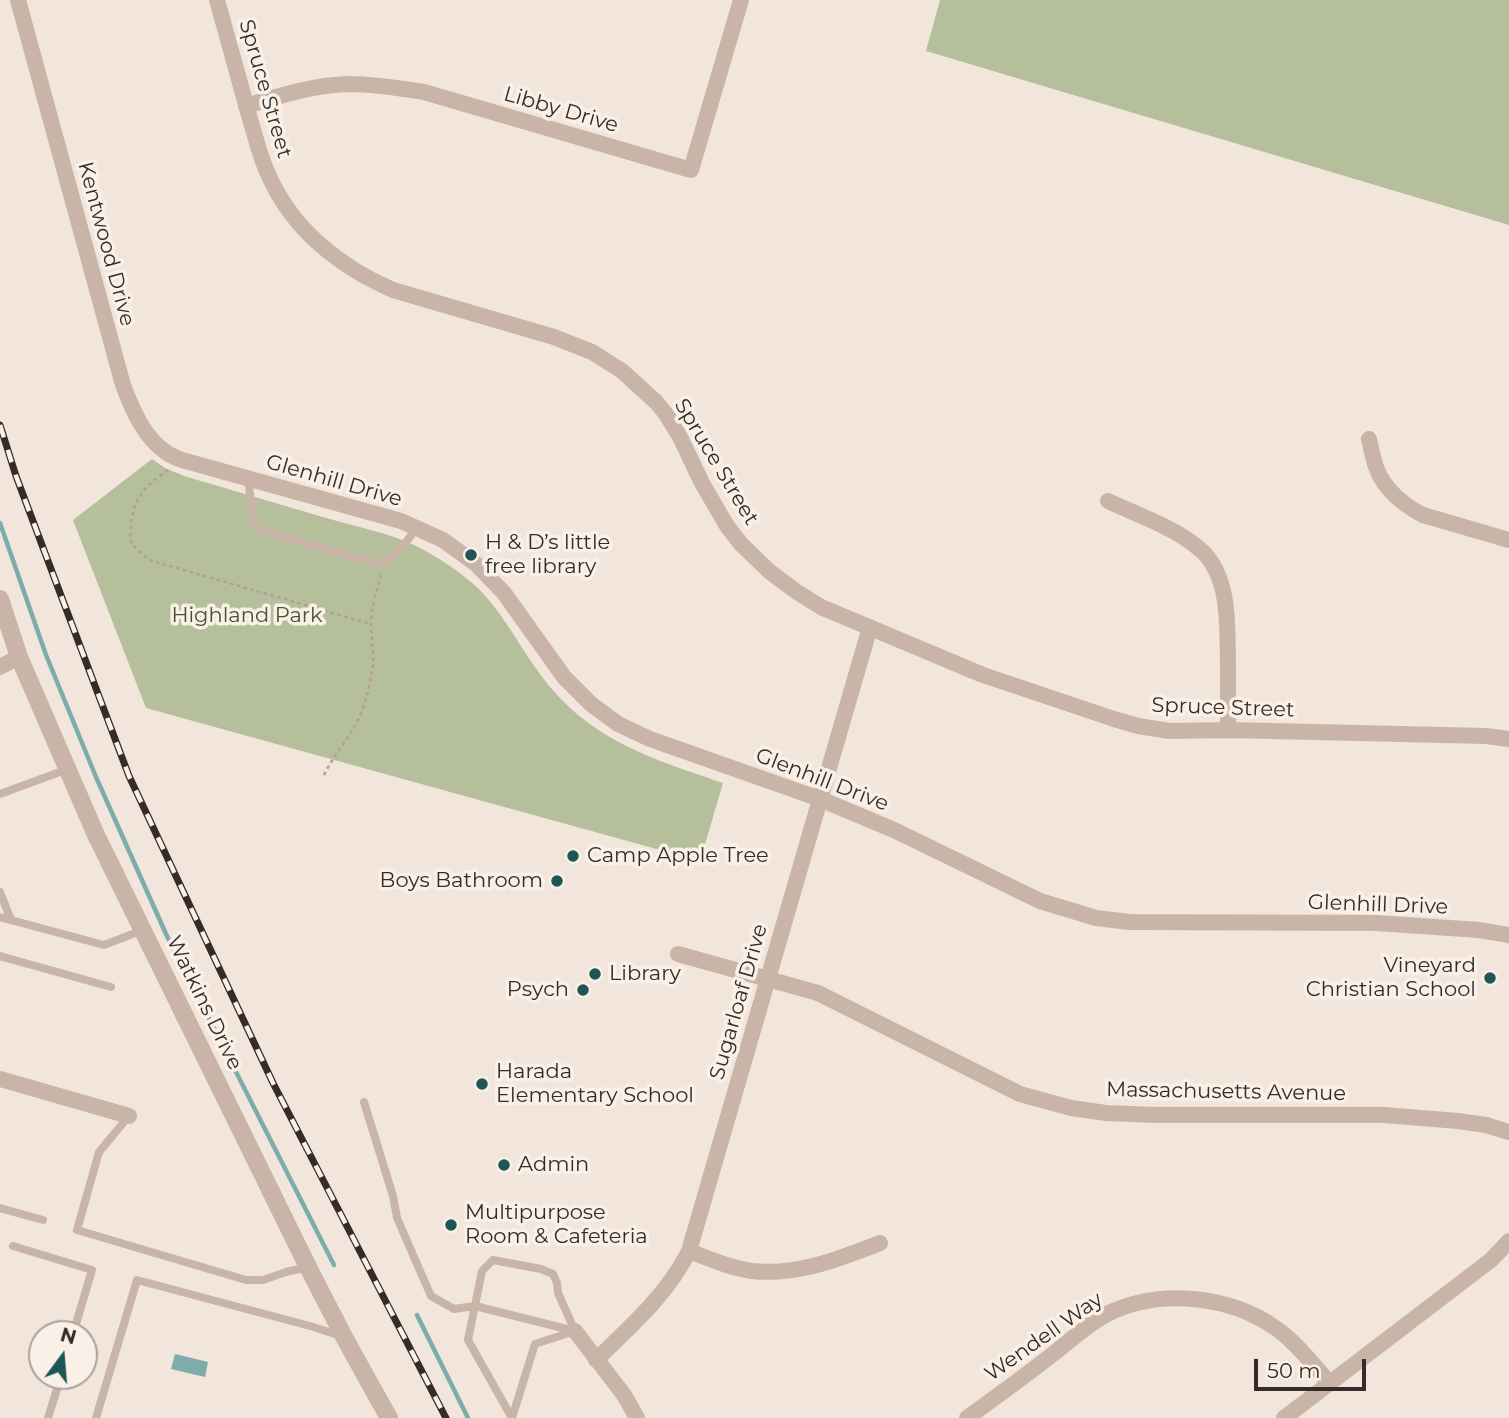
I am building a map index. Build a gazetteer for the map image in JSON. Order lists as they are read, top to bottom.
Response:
{
  "streets": {
    "street": [
      "Spruce Street",
      "Libby Drive",
      "Kentwood Drive",
      "Glenhill Drive",
      "Sugarloaf Drive",
      "Watkins Drive",
      "Massachusetts Avenue",
      "Wendell Way"
    ]
  },
  "crossings": [
    ["Spruce Street", "Libby Drive"],
    ["Spruce Street", "Sugarloaf Drive"],
    ["Kentwood Drive", "Glenhill Drive"],
    ["Glenhill Drive", "Sugarloaf Drive"],
    ["Sugarloaf Drive", "Massachusetts Avenue"]
  ],
  "parks": ["Highland Park"],
  "places": [
    "H & D’s little free library",
    "Camp Apple Tree",
    "Boys Bathroom",
    "Library",
    "Vineyard Christian School",
    "Psych",
    "Harada Elementary School",
    "Admin",
    "Multipurpose Room & Cafeteria"
  ],
  "scale_bar": "50 m",
  "north": "top"
}
